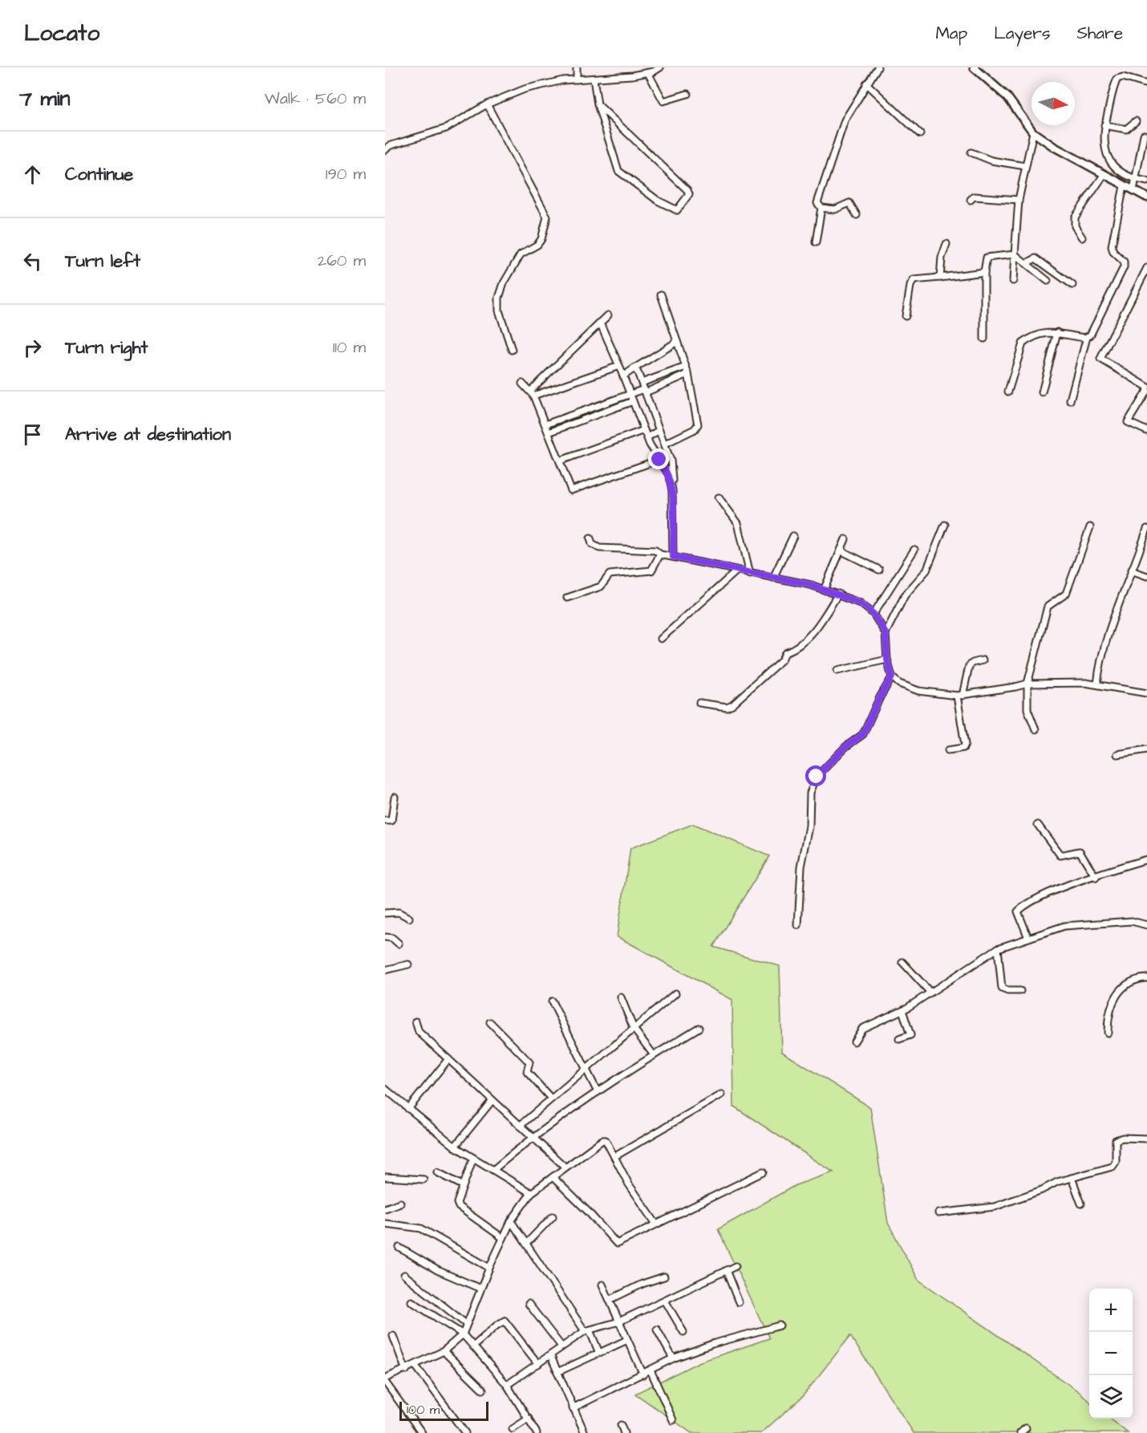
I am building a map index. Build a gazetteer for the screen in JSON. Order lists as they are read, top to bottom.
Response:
{
  "scale_bar": "100 m",
  "north": "right",
  "page": {
    "header": "Locato",
    "nav": ["Map", "Layers", "Share"],
    "heading": ["7 min", "Walk · 560 m"],
    "list": [
      ["Continue", "190 m"],
      ["Turn left", "260 m"],
      ["Turn right", "110 m"],
      "Arrive at destination"
    ],
    "map_buttons": ["+", "−"],
    "scale": "100 m"
  }
}
